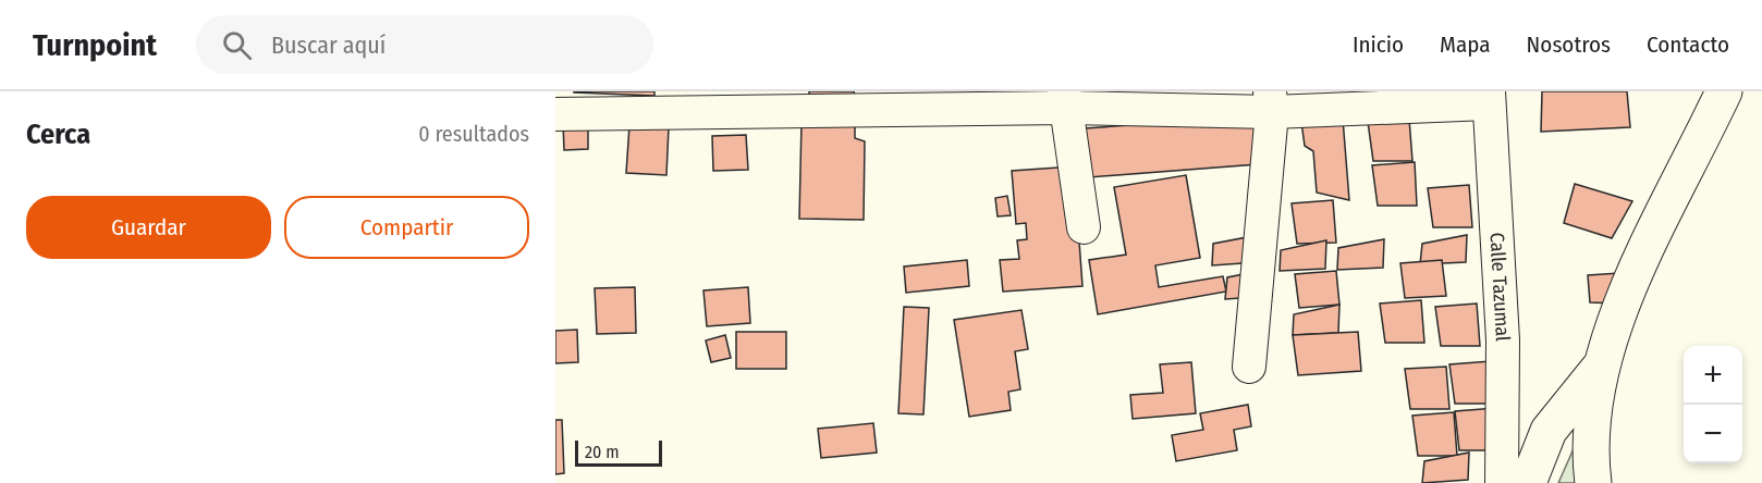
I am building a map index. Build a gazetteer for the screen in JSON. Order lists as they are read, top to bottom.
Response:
{
  "streets": {
    "street": ["Calle Tazumal"]
  },
  "scale_bar": "20 m",
  "page": {
    "header": "Turnpoint",
    "search": "Buscar aquí",
    "nav": [
      "Inicio",
      "Mapa",
      "Nosotros",
      "Contacto"
    ],
    "heading": ["Cerca", "0 resultados"],
    "buttons": ["Guardar", "Compartir"],
    "map_buttons": ["+", "−"],
    "scale": "20 m"
  }
}
